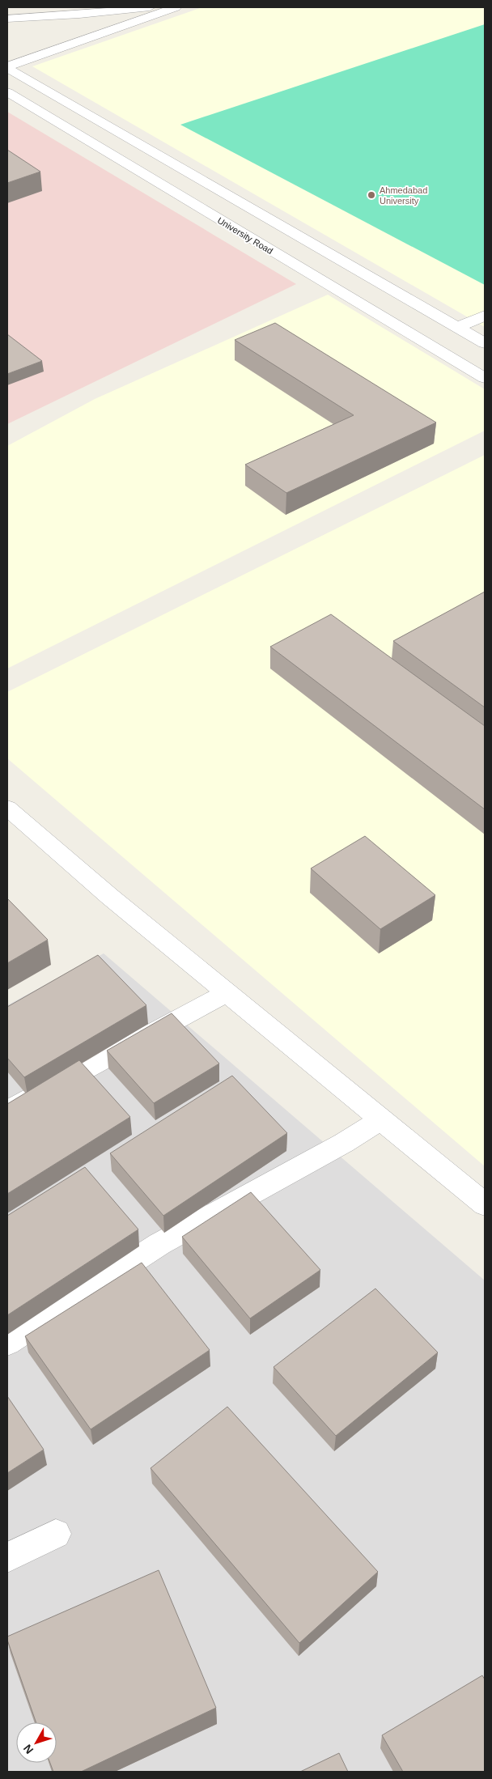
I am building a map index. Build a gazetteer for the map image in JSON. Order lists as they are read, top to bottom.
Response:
{
  "streets": {
    "street": ["University Road"]
  },
  "places": ["Ahmedabad University"],
  "north": "bottom left"
}
